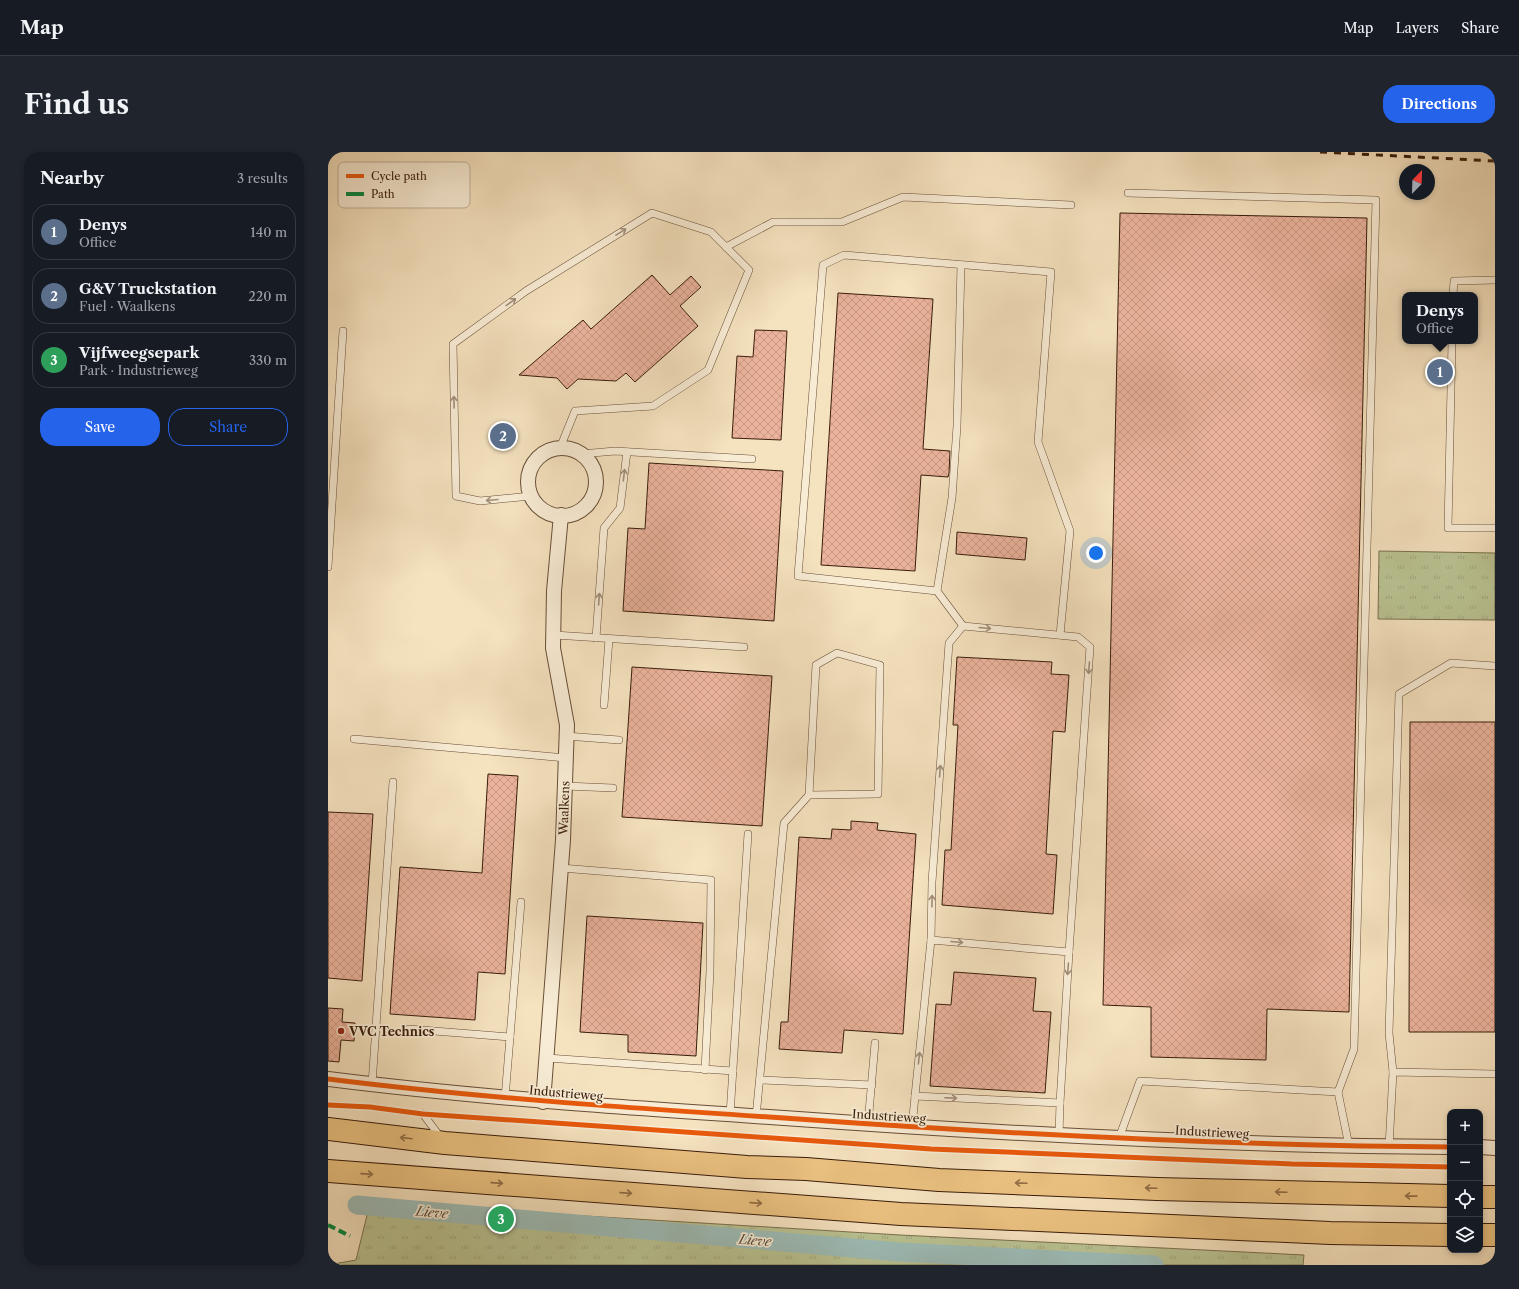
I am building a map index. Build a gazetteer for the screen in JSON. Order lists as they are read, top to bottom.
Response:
{
  "streets": {
    "street": ["Waalkens", "Industrieweg"]
  },
  "crossings": [
    ["Waalkens", "Industrieweg"]
  ],
  "water": ["Lieve"],
  "places": ["VVC Technics"],
  "legend": ["Cycle path", "Path"],
  "north": "top right",
  "page": {
    "header": "Map",
    "nav": ["Map", "Layers", "Share"],
    "buttons": [
      "Directions",
      ["Save", "Share"]
    ],
    "title": "Find us",
    "heading": ["Nearby", "3 results"],
    "list": [
      {
        "mark": "1",
        "name": "Denys",
        "note": "Office",
        "value": "140 m"
      },
      {
        "mark": "2",
        "name": "G&V Truckstation",
        "note": "Fuel · Waalkens",
        "value": "220 m"
      },
      {
        "mark": "3",
        "name": "Vijfweegsepark",
        "note": "Park · Industrieweg",
        "value": "330 m"
      }
    ],
    "popup": ["Denys", "Office"],
    "pins": ["1", "2", "3"],
    "map_buttons": ["+", "−"]
  }
}
